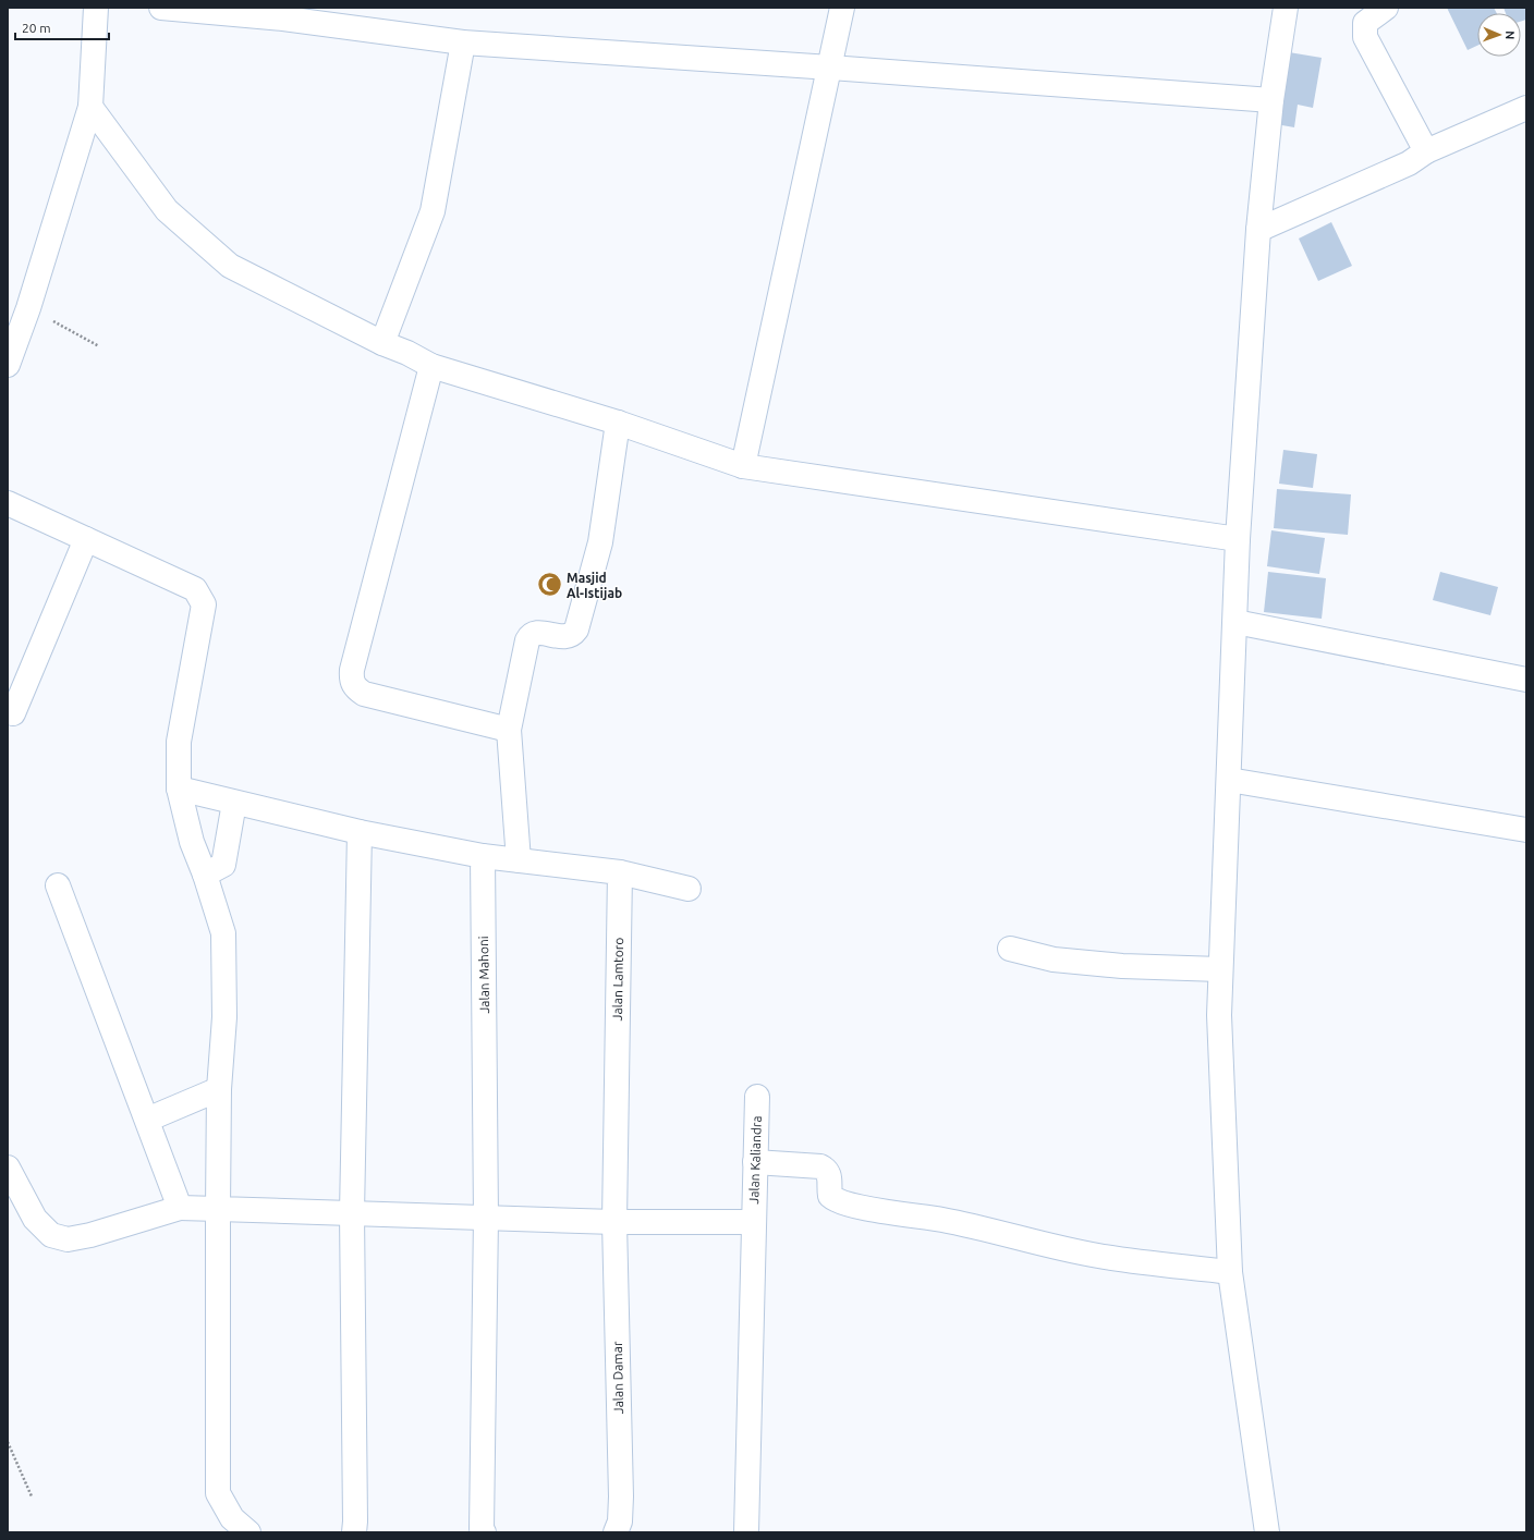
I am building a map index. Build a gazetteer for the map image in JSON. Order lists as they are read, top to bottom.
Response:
{
  "streets": {
    "street": [
      "Jalan Mahoni",
      "Jalan Lamtoro",
      "Jalan Kaliandra",
      "Jalan Damar"
    ]
  },
  "crossings": [
    ["Jalan Lamtoro", "Jalan Damar"]
  ],
  "places": {
    "mosque": ["Masjid Al-Istijab"]
  },
  "scale_bar": "20 m",
  "north": "right"
}
